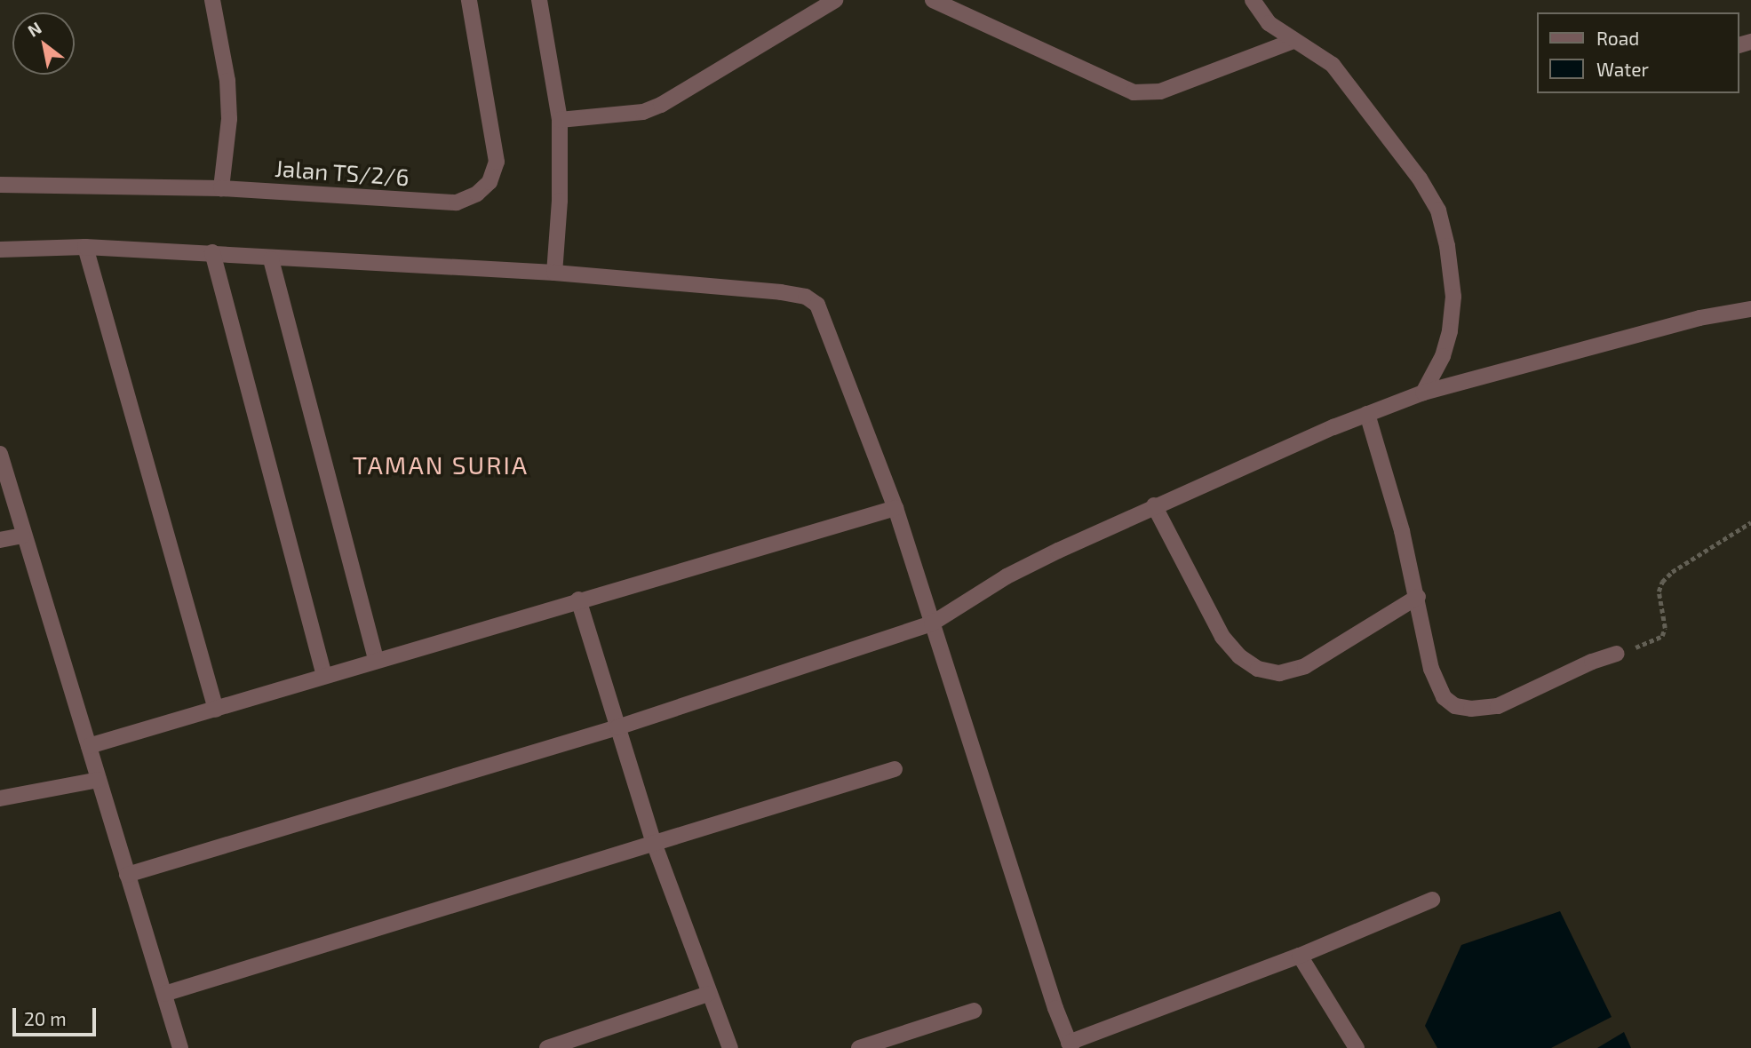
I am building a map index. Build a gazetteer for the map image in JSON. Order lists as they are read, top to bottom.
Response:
{
  "streets": {
    "street": ["Jalan TS/2/6"]
  },
  "districts": ["TAMAN SURIA"],
  "legend": ["Road", "Water"],
  "scale_bar": "20 m",
  "north": "top left"
}
